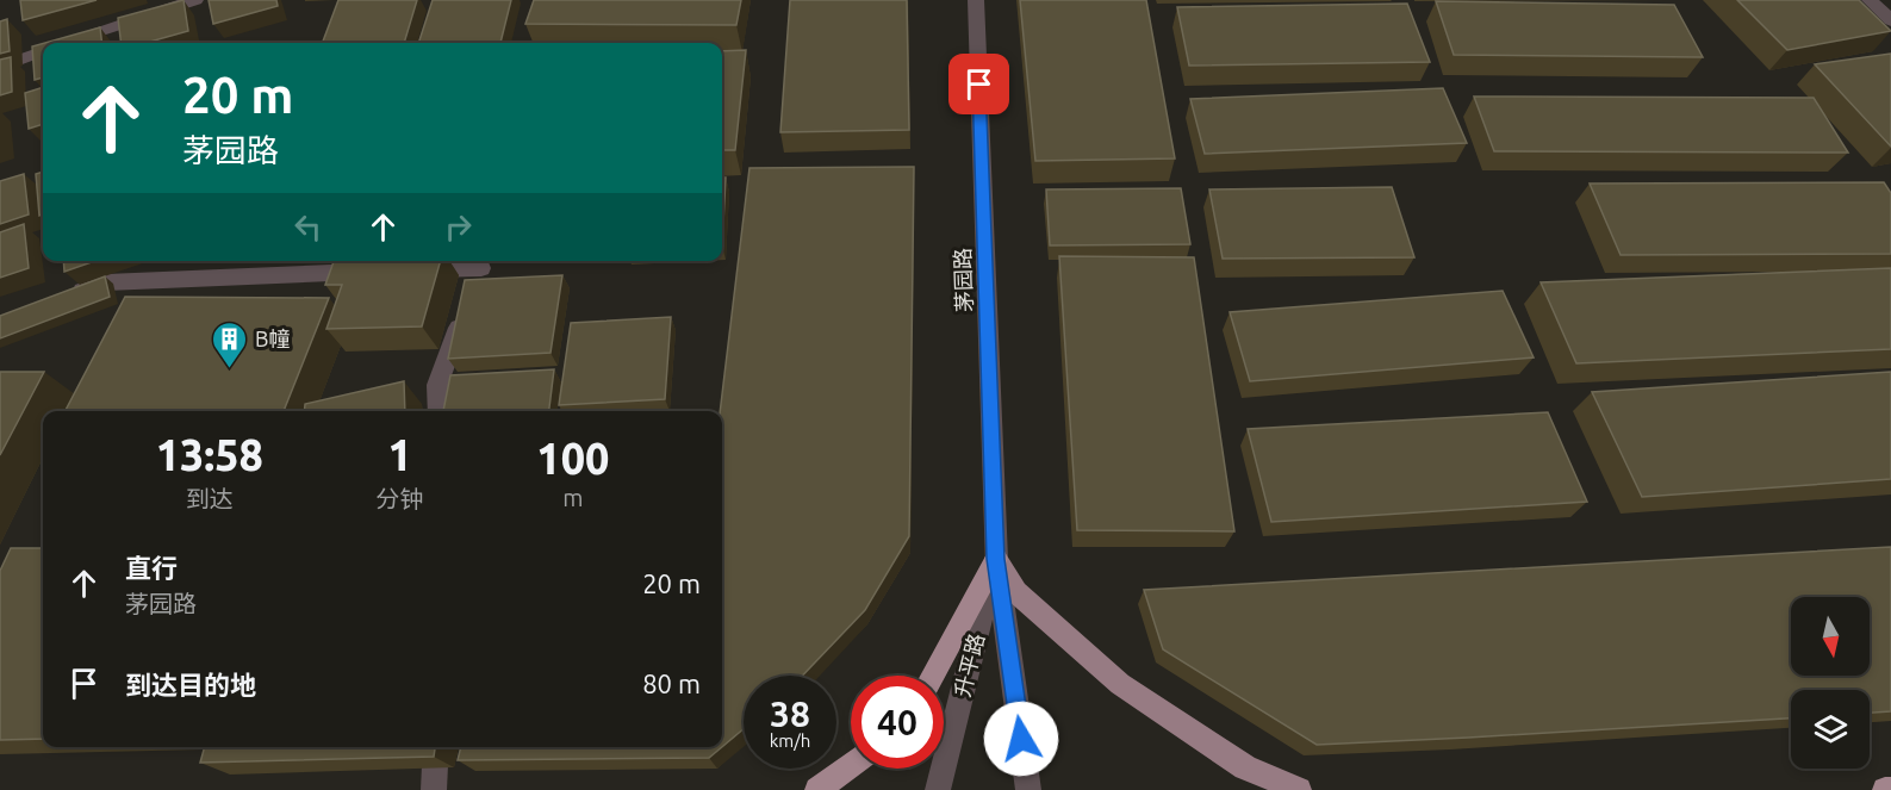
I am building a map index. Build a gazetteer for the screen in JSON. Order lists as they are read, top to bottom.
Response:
{
  "streets": {
    "street": ["茅园路", "升平路"]
  },
  "crossings": [
    ["茅园路", "升平路"]
  ],
  "places": {
    "building": ["B幢"]
  },
  "north": "bottom",
  "page": {
    "turn": ["20 m", "茅园路"],
    "eta": [
      "13:58",
      "到达",
      "1",
      "分钟",
      "100",
      "m"
    ],
    "list": [
      {
        "name": "直行",
        "note": "茅园路",
        "value": "20 m"
      },
      {
        "name": "到达目的地",
        "value": "80 m"
      }
    ],
    "speed": "38 km/h",
    "limit": "40"
  }
}
